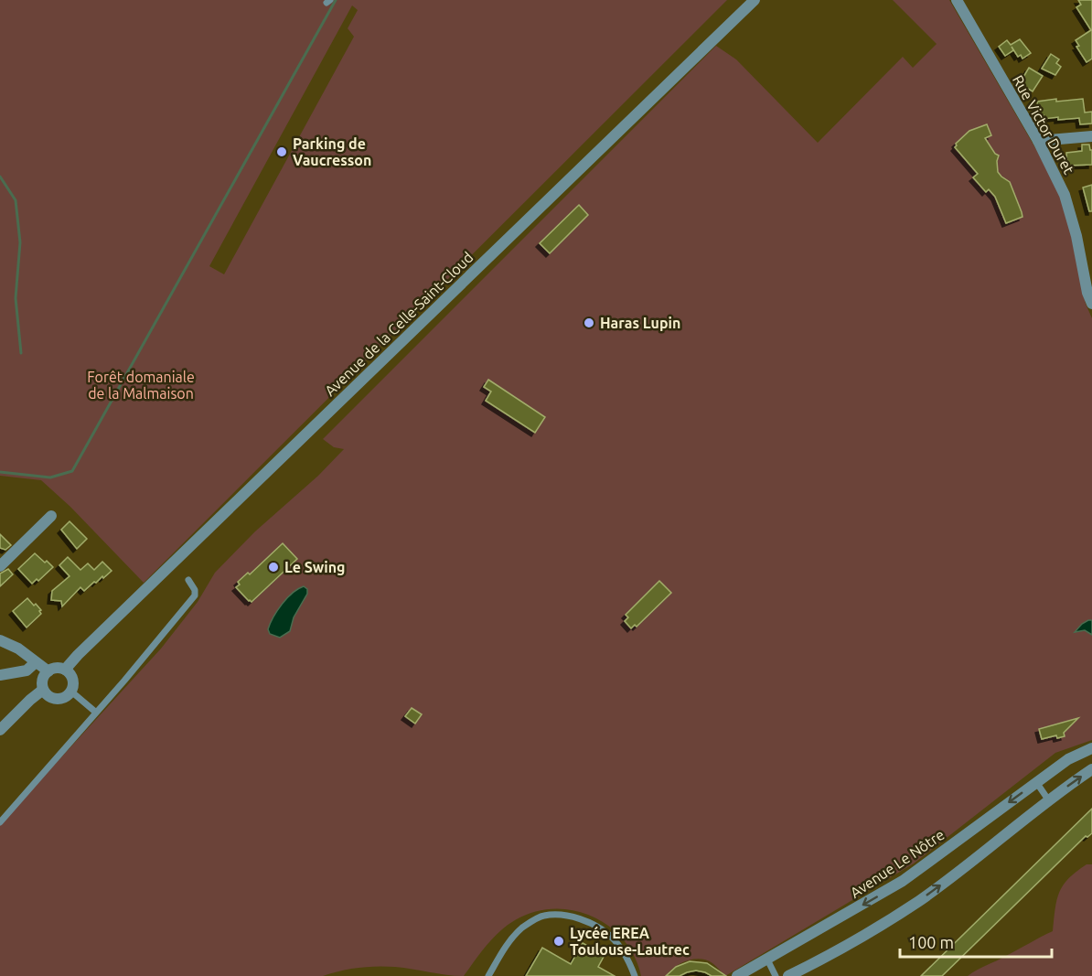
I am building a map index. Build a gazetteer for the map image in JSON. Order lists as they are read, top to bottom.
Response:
{
  "streets": {
    "street": ["Rue Victor Duret", "Avenue de la Celle-Saint-Cloud", "Avenue Le Nôtre"]
  },
  "parks": ["Forêt domaniale de la Malmaison"],
  "places": [
    "Parking de Vaucresson",
    "Haras Lupin",
    "Le Swing",
    "Lycée EREA Toulouse-Lautrec"
  ],
  "scale_bar": "100 m"
}
